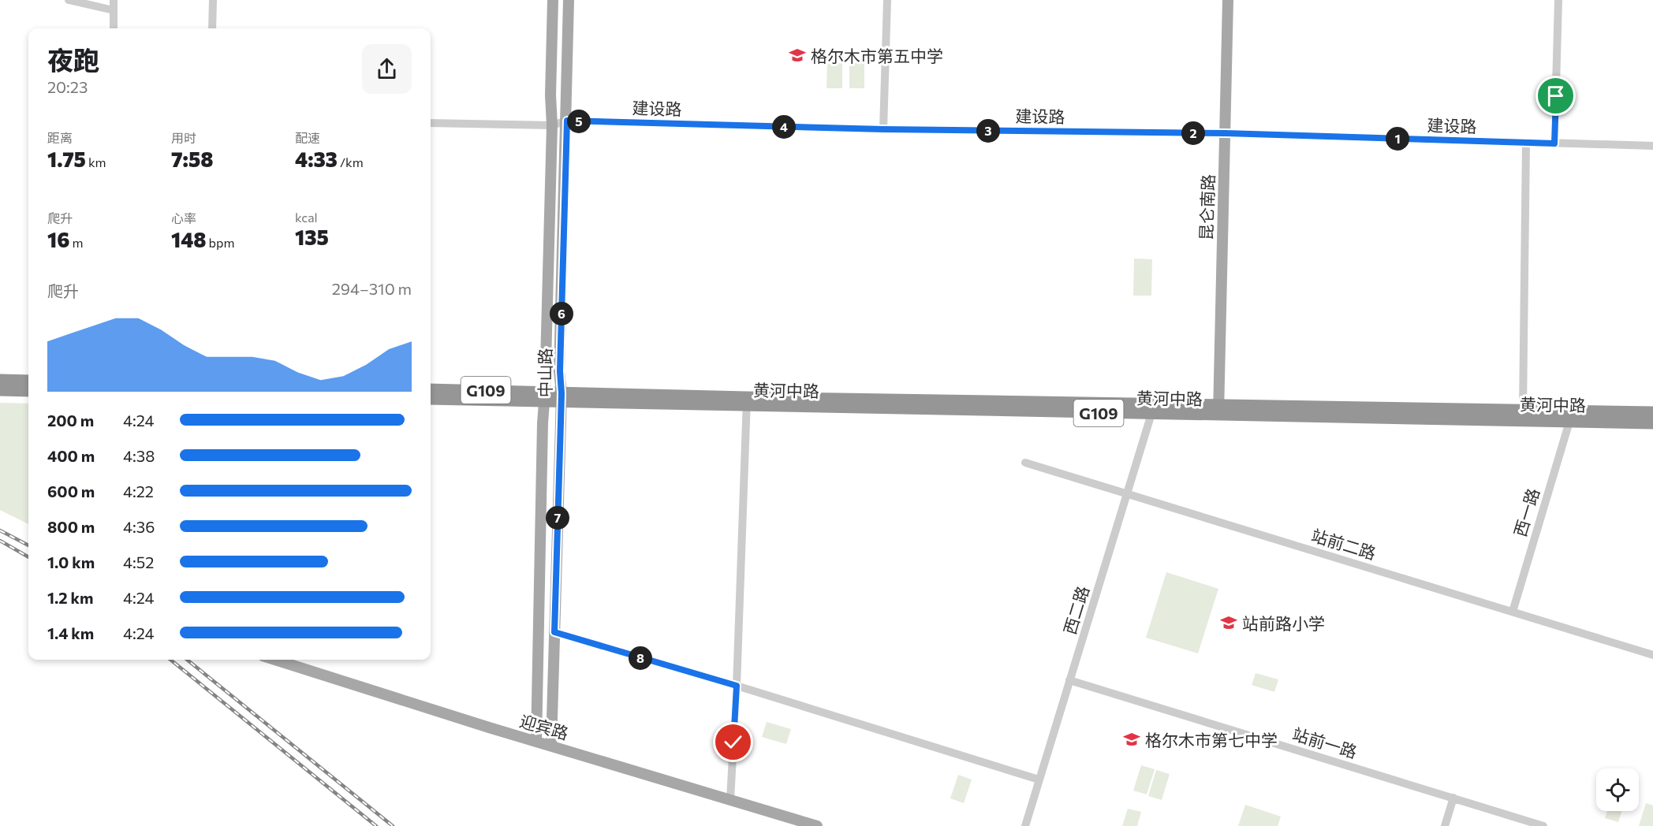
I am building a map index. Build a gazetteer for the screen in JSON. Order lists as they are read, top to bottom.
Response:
{
  "streets": {
    "highway": ["G109", "黄河中路"],
    "main road": ["昆仑南路", "中山路", "迎宾路"],
    "street": [
      "建设路",
      "西一路",
      "站前二路",
      "西二路",
      "站前一路"
    ]
  },
  "crossings": [
    ["建设路", "昆仑南路"],
    ["建设路", "中山路"],
    ["昆仑南路", "黄河中路"],
    ["中山路", "G109"],
    ["中山路", "黄河中路"],
    ["中山路", "迎宾路"],
    ["G109", "黄河中路"],
    ["黄河中路", "西一路"],
    ["黄河中路", "西二路"],
    ["西一路", "站前二路"],
    ["站前二路", "西二路"],
    ["西二路", "站前一路"]
  ],
  "places": {
    "school or university": ["格尔木市第五中学", "站前路小学", "格尔木市第七中学"]
  },
  "page": {
    "heading": ["夜跑", "20:23"],
    "stats": [
      ["距离", "1.75 km"],
      ["用时", "7:58"],
      ["配速", "4:33 /km"],
      ["爬升", "16 m"],
      ["心率", "148 bpm"],
      ["kcal", "135"]
    ],
    "pins": [
      "5",
      "4",
      "3",
      "2",
      "1",
      "6",
      "7",
      "8"
    ],
    "chart": ["爬升", "294–310 m"],
    "list": [
      {
        "name": "200 m",
        "note": "4:24"
      },
      {
        "name": "400 m",
        "note": "4:38"
      },
      {
        "name": "600 m",
        "note": "4:22"
      },
      {
        "name": "800 m",
        "note": "4:36"
      },
      {
        "name": "1.0 km",
        "note": "4:52"
      },
      {
        "name": "1.2 km",
        "note": "4:24"
      },
      {
        "name": "1.4 km",
        "note": "4:24"
      }
    ]
  }
}
